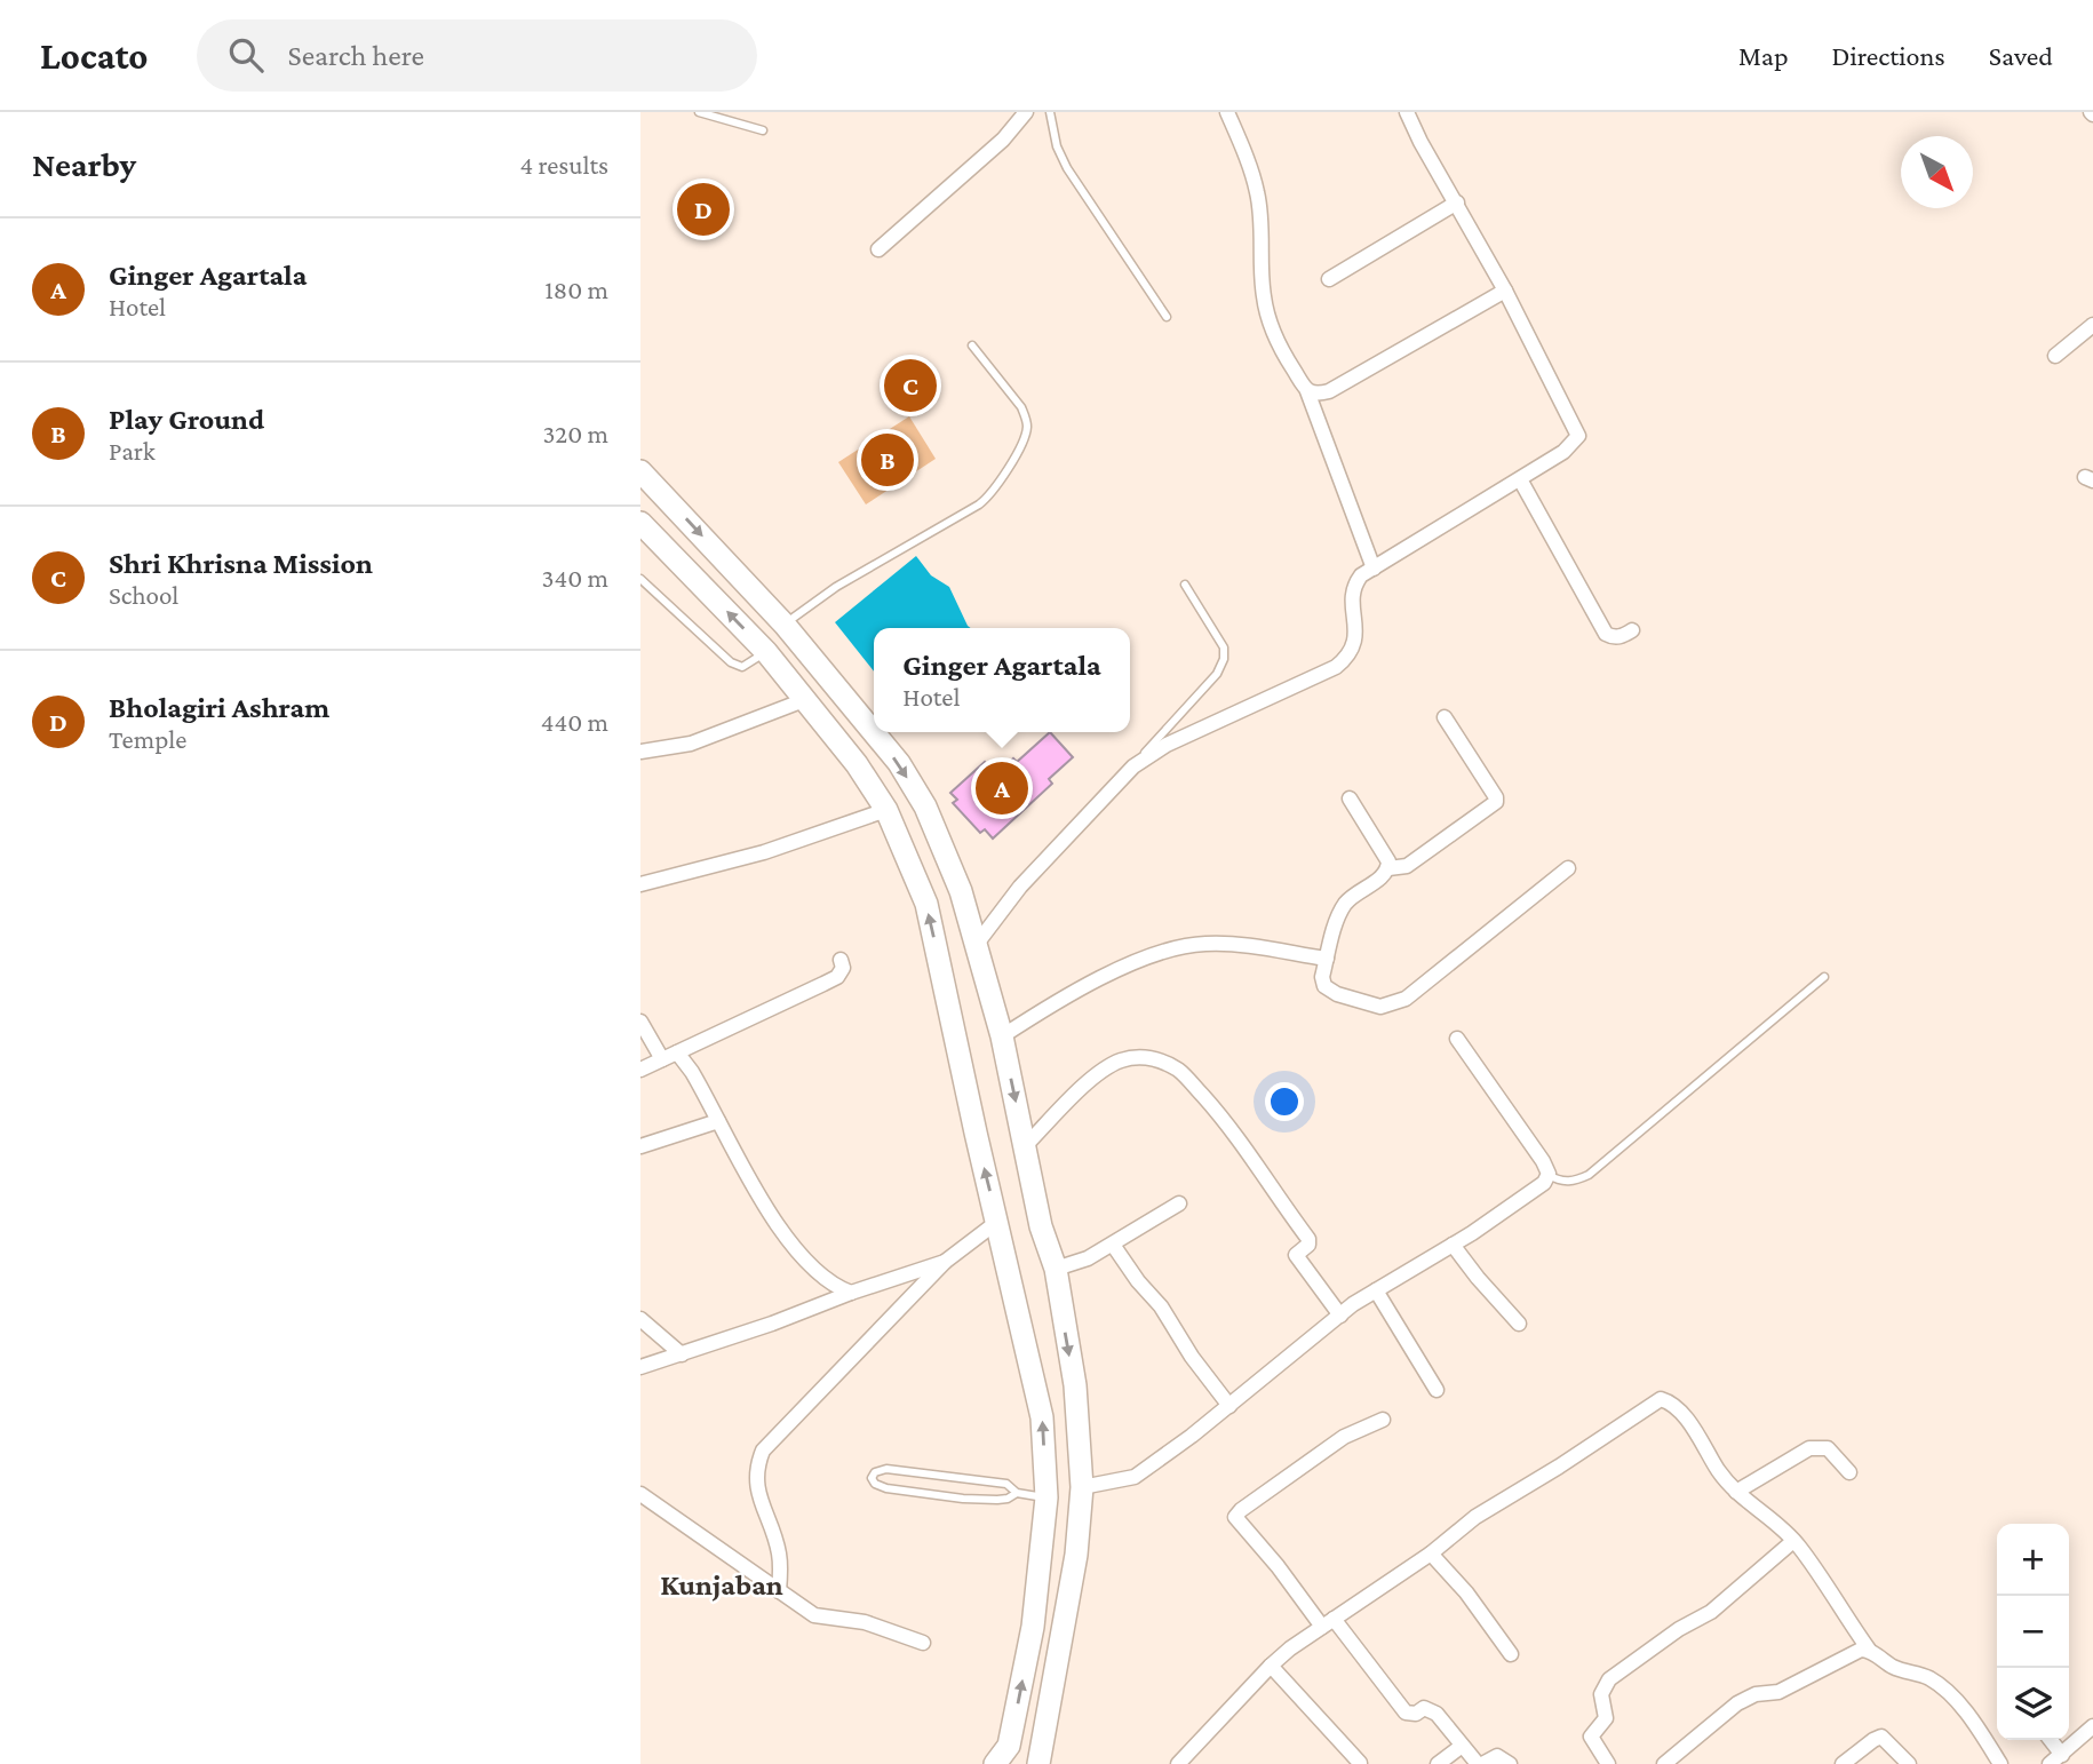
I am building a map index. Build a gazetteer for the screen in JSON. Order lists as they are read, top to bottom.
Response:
{
  "districts": ["Kunjaban"],
  "north": "bottom right",
  "page": {
    "header": "Locato",
    "search": "Search here",
    "nav": ["Map", "Directions", "Saved"],
    "heading": ["Nearby", "4 results"],
    "pins": [
      "D",
      "C",
      "B",
      "A"
    ],
    "list": [
      {
        "mark": "A",
        "name": "Ginger Agartala",
        "note": "Hotel",
        "value": "180 m"
      },
      {
        "mark": "B",
        "name": "Play Ground",
        "note": "Park",
        "value": "320 m"
      },
      {
        "mark": "C",
        "name": "Shri Khrisna Mission",
        "note": "School",
        "value": "340 m"
      },
      {
        "mark": "D",
        "name": "Bholagiri Ashram",
        "note": "Temple",
        "value": "440 m"
      }
    ],
    "popup": ["Ginger Agartala", "Hotel"],
    "map_buttons": ["+", "−"]
  }
}
